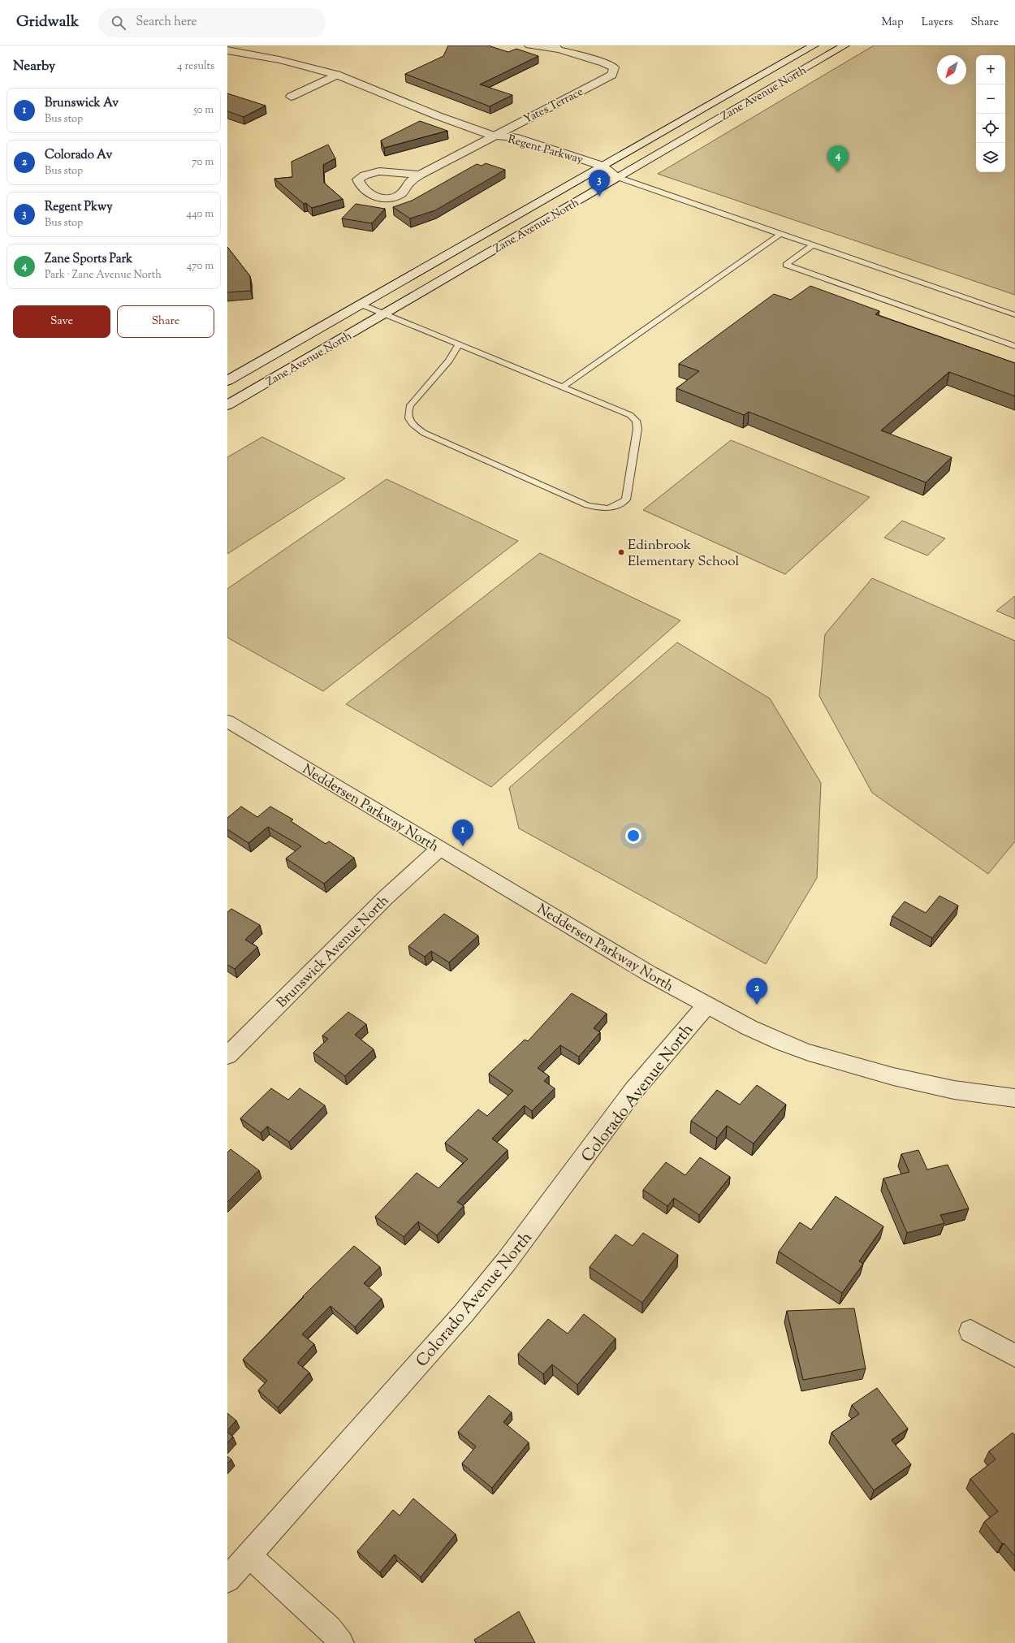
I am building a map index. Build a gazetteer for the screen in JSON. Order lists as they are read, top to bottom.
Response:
{
  "streets": {
    "street": [
      "Zane Avenue North",
      "Yates Terrace",
      "Regent Parkway",
      "Neddersen Parkway North",
      "Brunswick Avenue North",
      "Colorado Avenue North"
    ]
  },
  "crossings": [
    ["Zane Avenue North", "Regent Parkway"],
    ["Yates Terrace", "Regent Parkway"],
    ["Neddersen Parkway North", "Brunswick Avenue North"],
    ["Neddersen Parkway North", "Colorado Avenue North"]
  ],
  "places": ["Edinbrook Elementary School"],
  "north": "bottom left",
  "page": {
    "header": "Gridwalk",
    "search": "Search here",
    "nav": ["Map", "Layers", "Share"],
    "heading": ["Nearby", "4 results"],
    "map_buttons": ["+", "−"],
    "list": [
      {
        "mark": "1",
        "name": "Brunswick Av",
        "note": "Bus stop",
        "value": "50 m"
      },
      {
        "mark": "2",
        "name": "Colorado Av",
        "note": "Bus stop",
        "value": "70 m"
      },
      {
        "mark": "3",
        "name": "Regent Pkwy",
        "note": "Bus stop",
        "value": "440 m"
      },
      {
        "mark": "4",
        "name": "Zane Sports Park",
        "note": "Park · Zane Avenue North",
        "value": "470 m"
      }
    ],
    "pins": [
      "4",
      "3",
      "1",
      "2"
    ],
    "buttons": ["Save", "Share"]
  }
}
